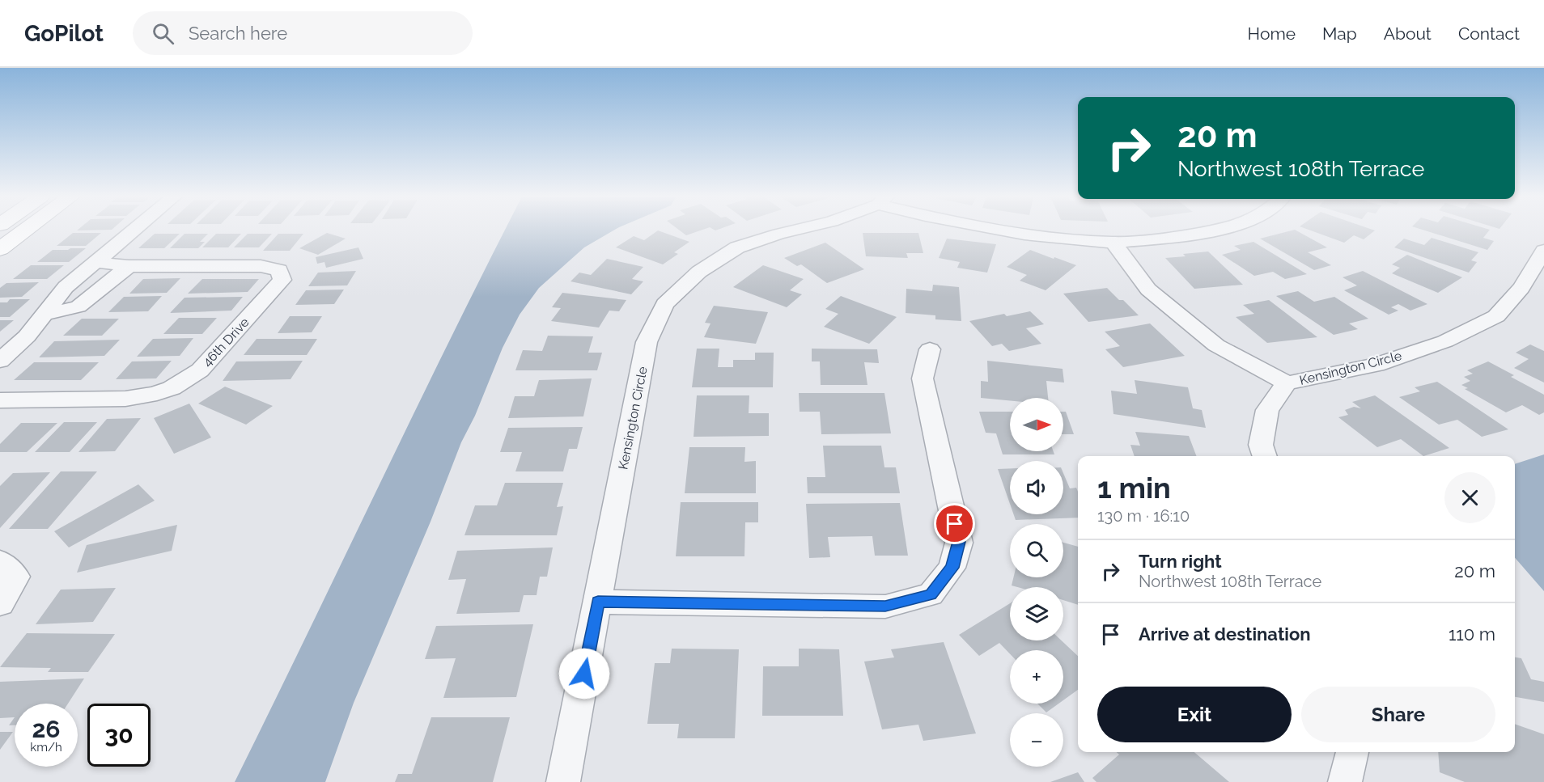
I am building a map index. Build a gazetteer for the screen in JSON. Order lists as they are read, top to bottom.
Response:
{
  "streets": {
    "street": ["46th Drive", "Kensington Circle"]
  },
  "north": "right",
  "page": {
    "header": "GoPilot",
    "search": "Search here",
    "nav": [
      "Home",
      "Map",
      "About",
      "Contact"
    ],
    "turn": ["20 m", "Northwest 108th Terrace"],
    "map_buttons": ["+", "−"],
    "heading": ["1 min", "130 m · 16:10"],
    "list": [
      {
        "name": "Turn right",
        "note": "Northwest 108th Terrace",
        "value": "20 m"
      },
      {
        "name": "Arrive at destination",
        "value": "110 m"
      }
    ],
    "buttons": ["Exit", "Share"],
    "speed": "26 km/h",
    "limit": "30"
  }
}
